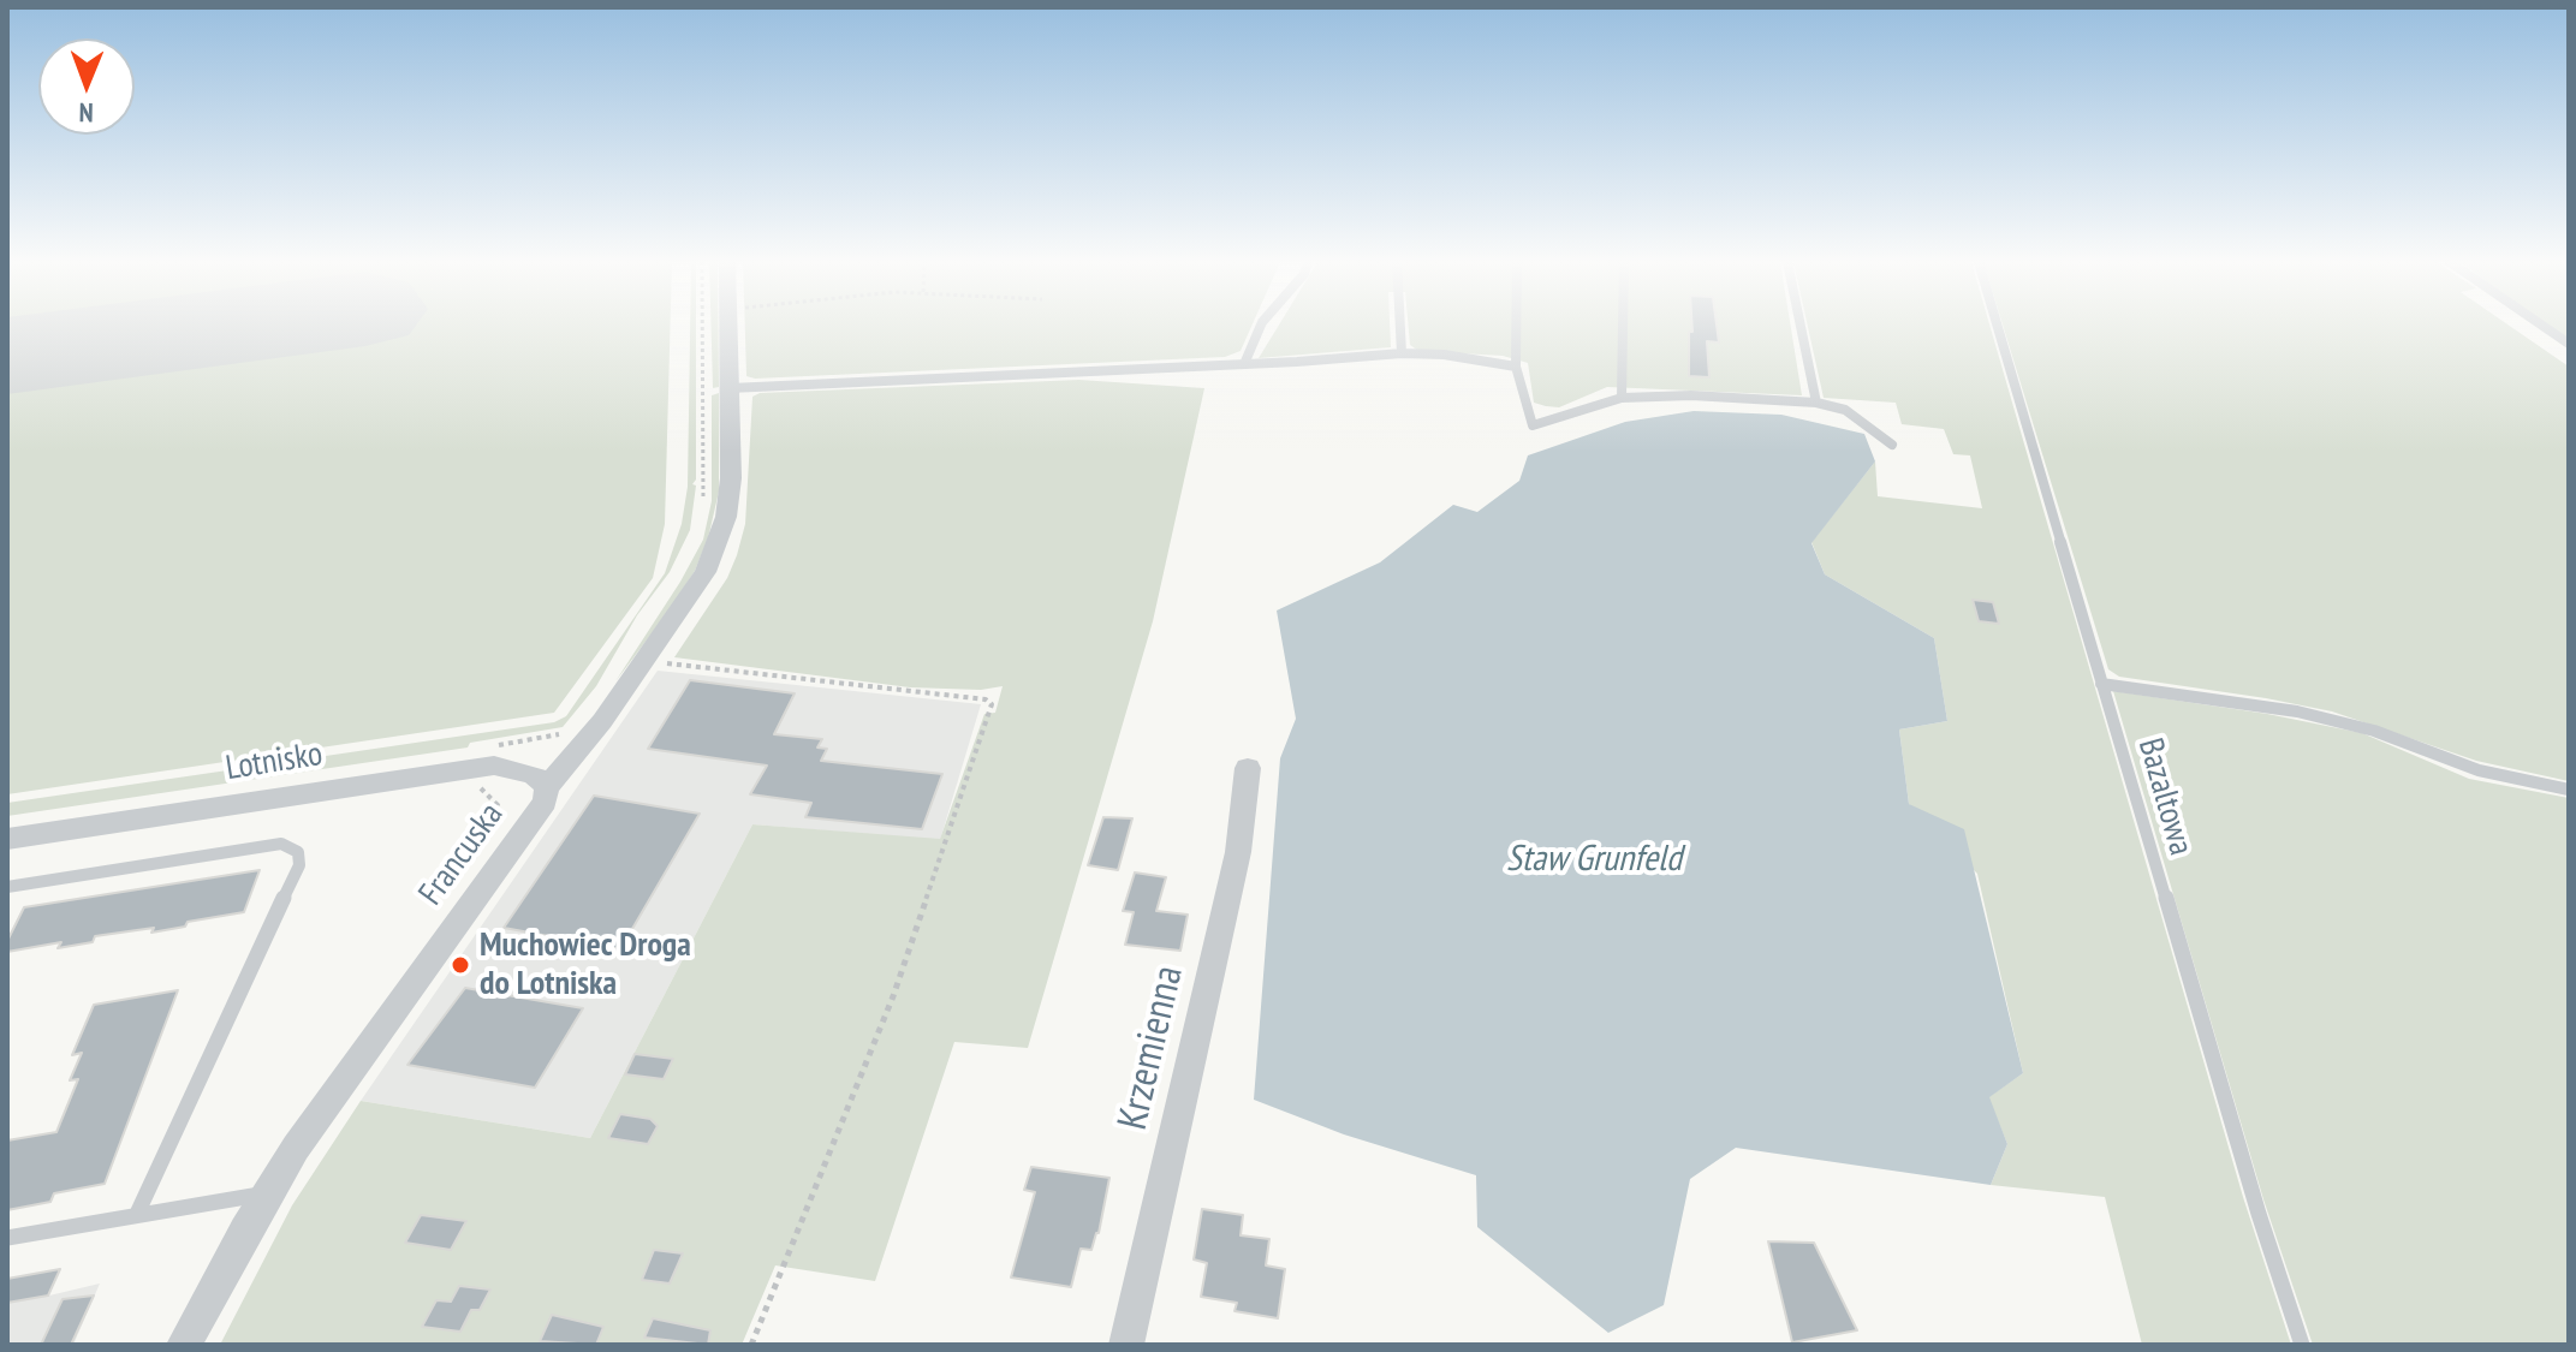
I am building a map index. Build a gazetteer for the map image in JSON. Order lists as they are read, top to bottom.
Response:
{
  "streets": {
    "street": ["Lotnisko", "Francuska", "Krzemienna"],
    "lane": ["Bazaltowa"]
  },
  "crossings": [
    ["Lotnisko", "Francuska"]
  ],
  "water": ["Staw Grunfeld"],
  "places": ["Muchowiec Droga do Lotniska"],
  "north": "bottom"
}
